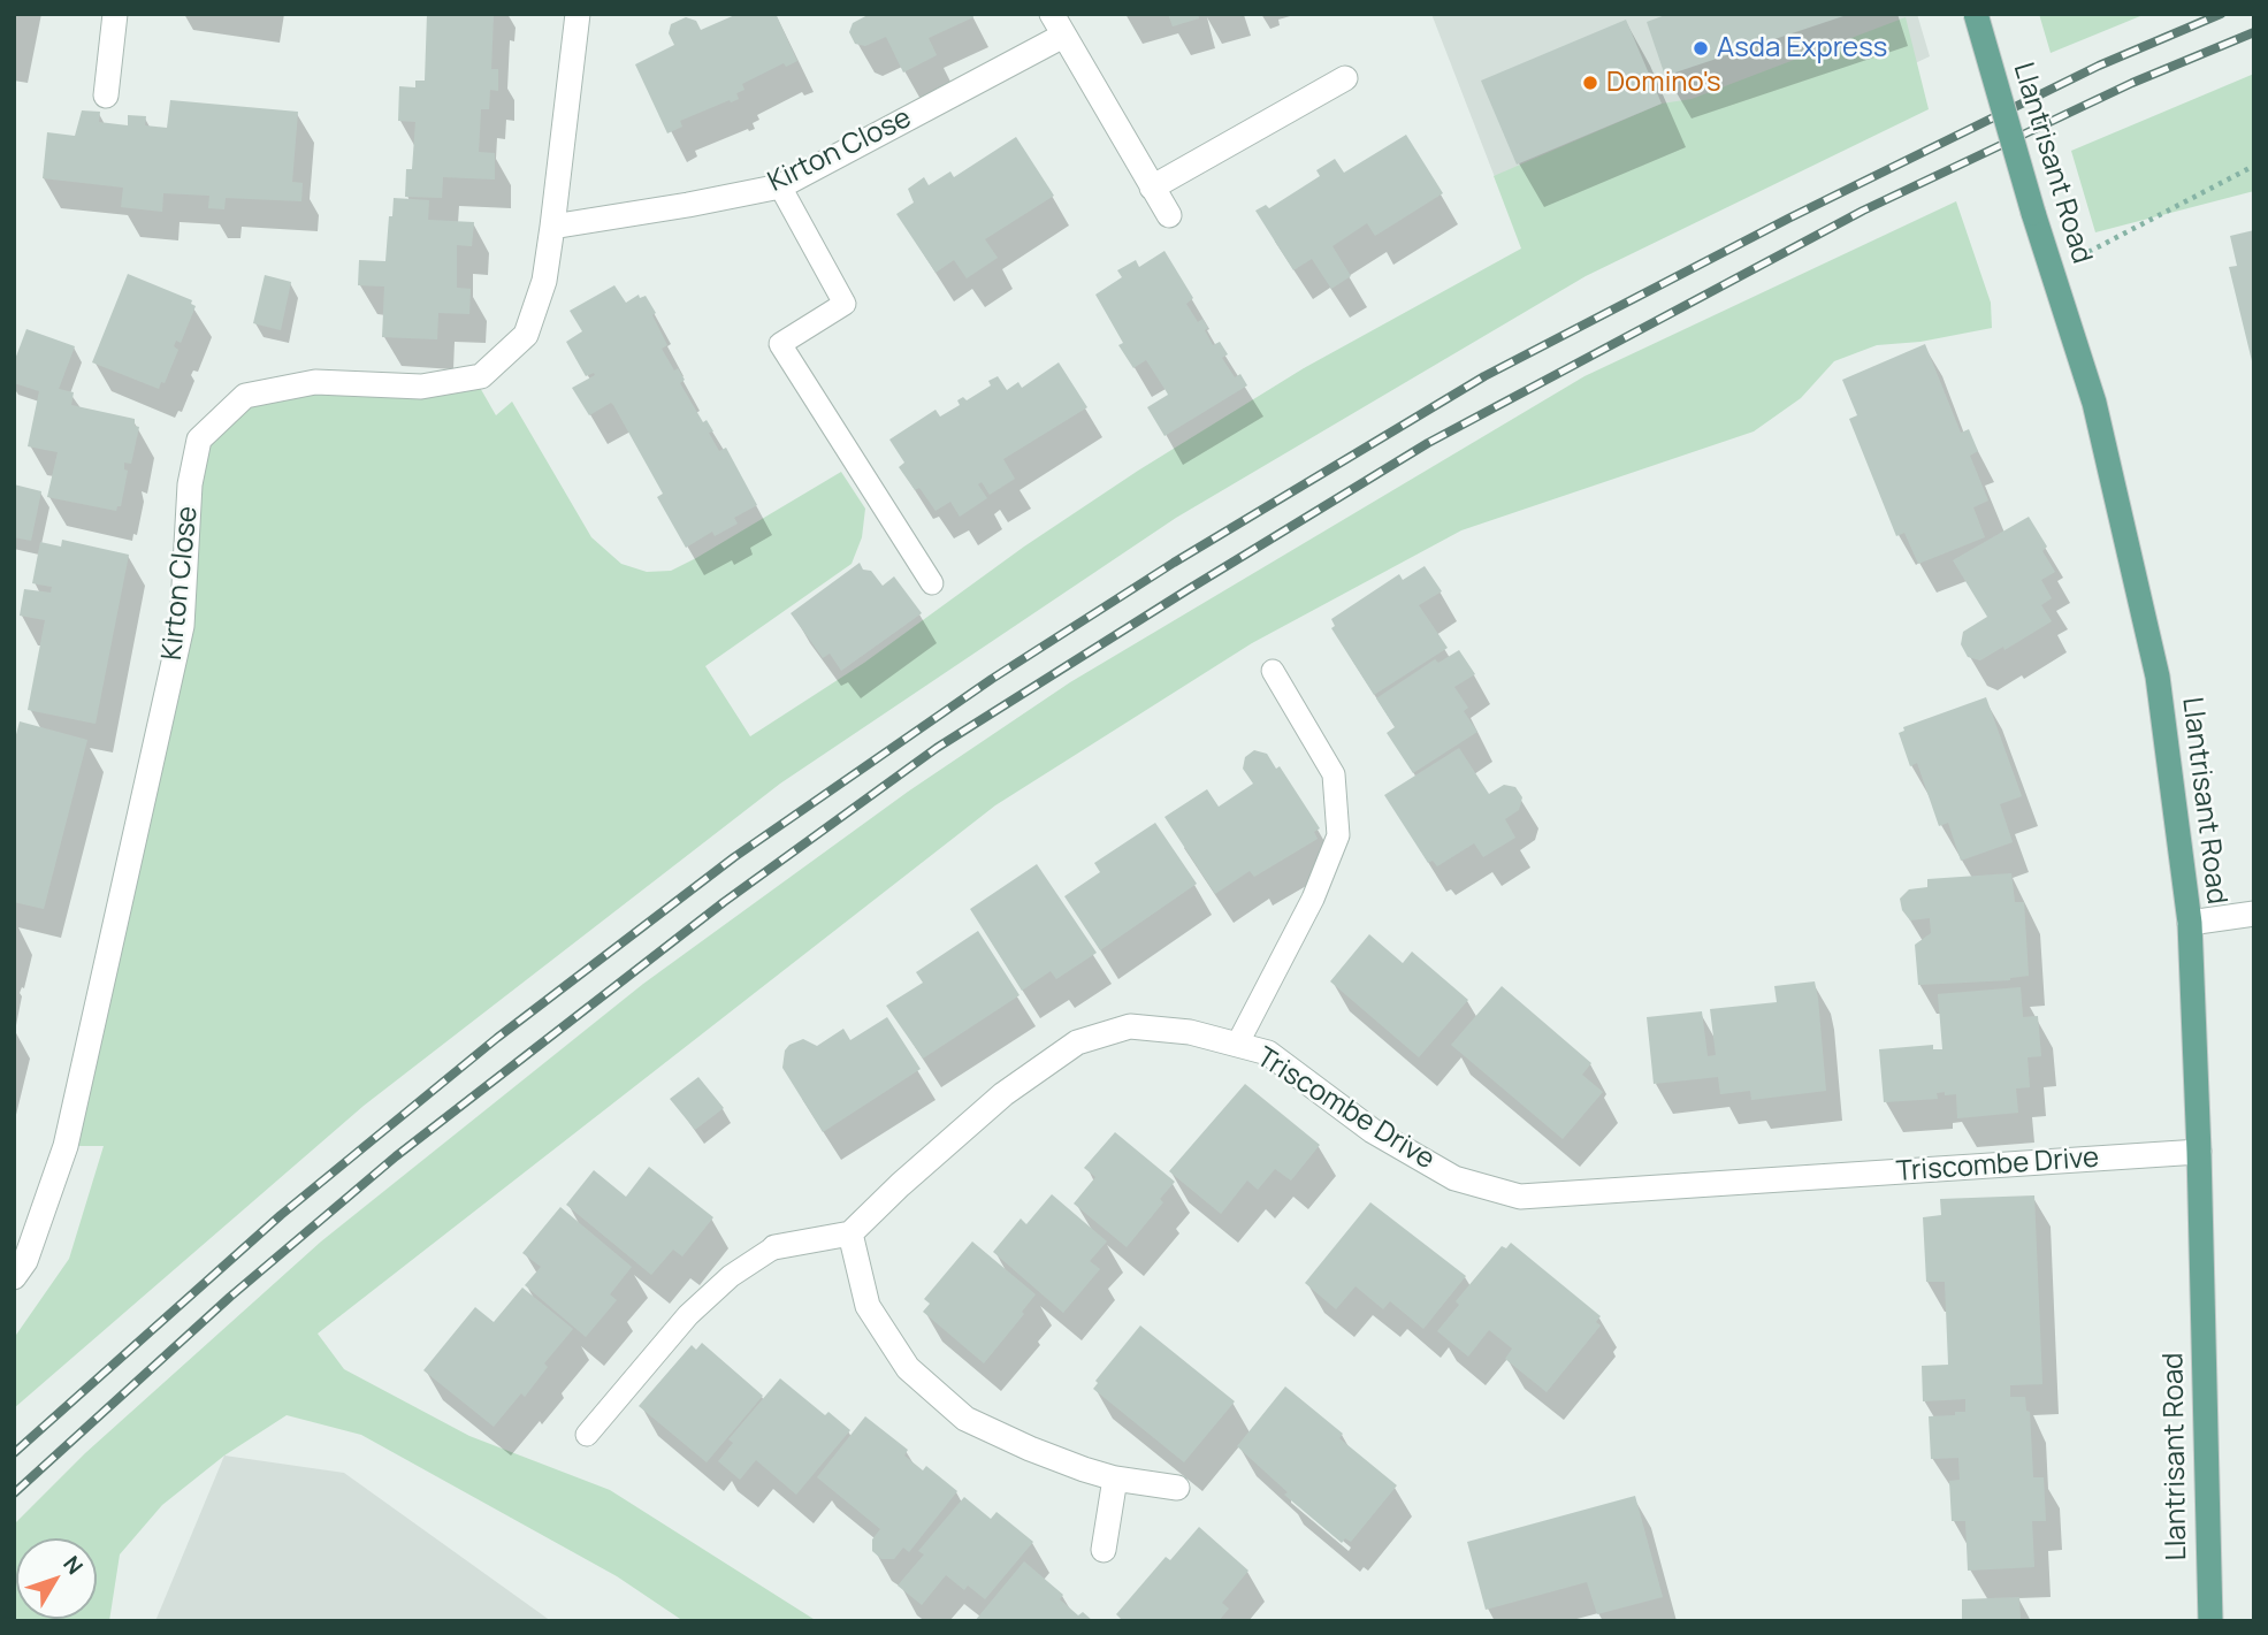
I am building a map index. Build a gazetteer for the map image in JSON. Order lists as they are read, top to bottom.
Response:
{
  "streets": {
    "main road": ["Llantrisant Road"],
    "street": ["Kirton Close", "Triscombe Drive"]
  },
  "crossings": [
    ["Llantrisant Road", "Triscombe Drive"]
  ],
  "places": ["Asda Express", "Domino's"],
  "north": "top right"
}
